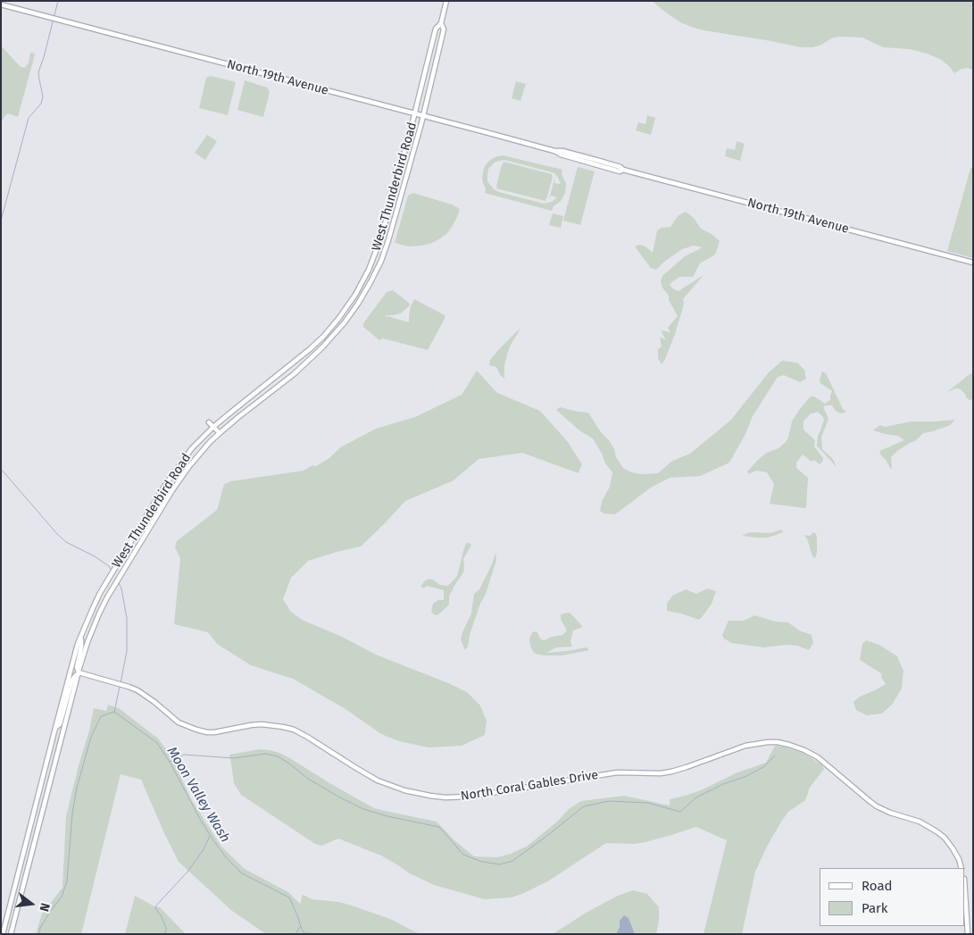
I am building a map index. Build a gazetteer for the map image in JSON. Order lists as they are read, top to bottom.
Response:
{
  "streets": {
    "main road": ["North 19th Avenue", "West Thunderbird Road", "North Coral Gables Drive"]
  },
  "crossings": [
    ["North 19th Avenue", "West Thunderbird Road"],
    ["West Thunderbird Road", "North Coral Gables Drive"]
  ],
  "water": ["Moon Valley Wash"],
  "legend": ["Road", "Park"],
  "north": "right"
}
